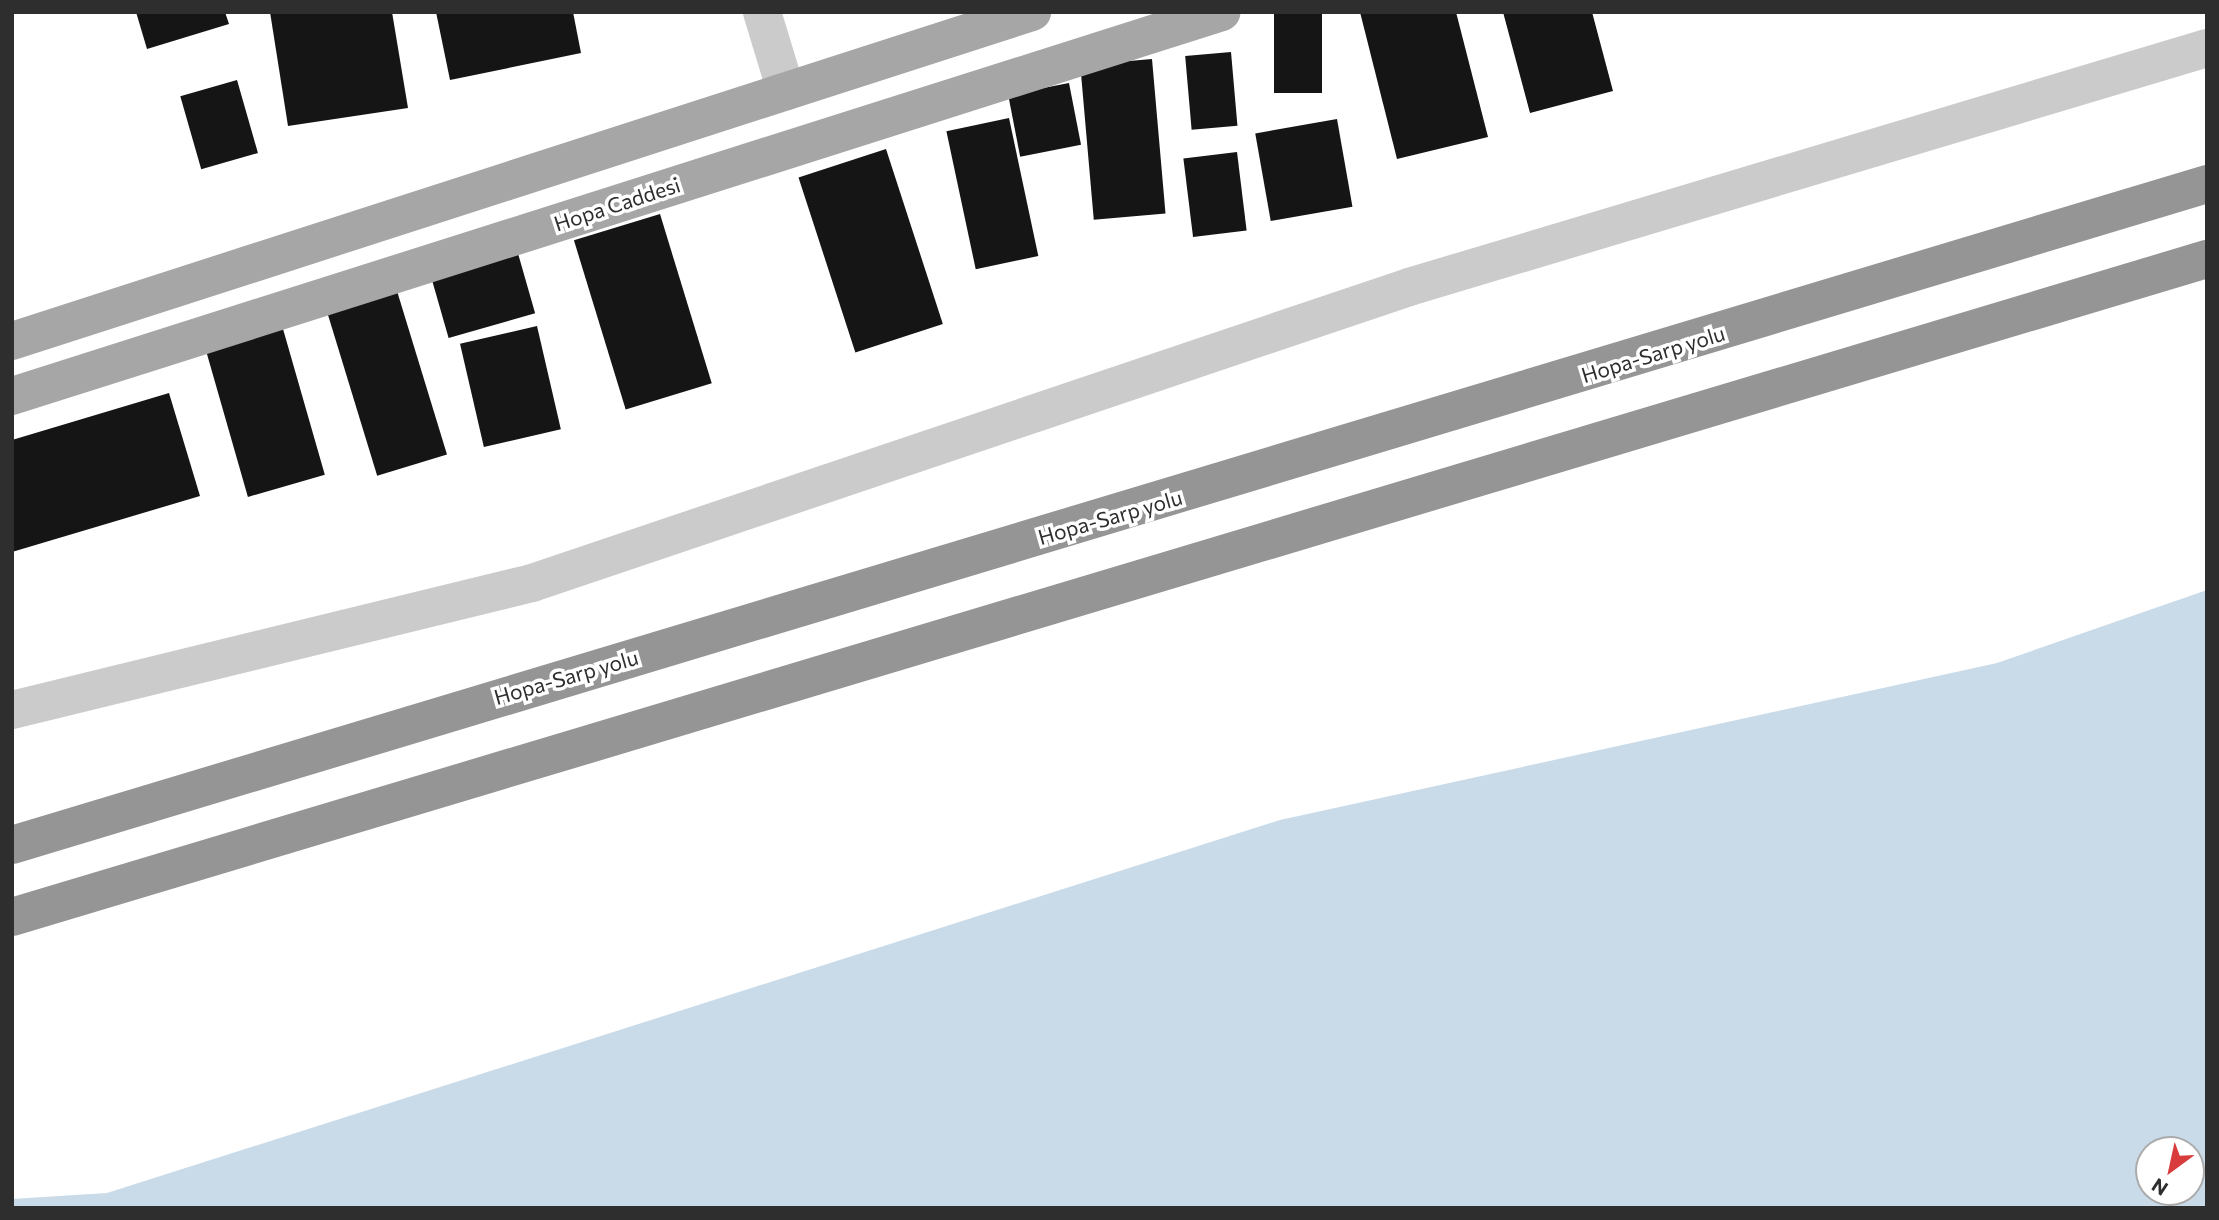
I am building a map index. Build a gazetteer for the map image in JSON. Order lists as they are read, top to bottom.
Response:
{
  "streets": {
    "highway": ["Hopa-Sarp yolu"],
    "main road": ["Hopa Caddesi"]
  },
  "north": "bottom left"
}
